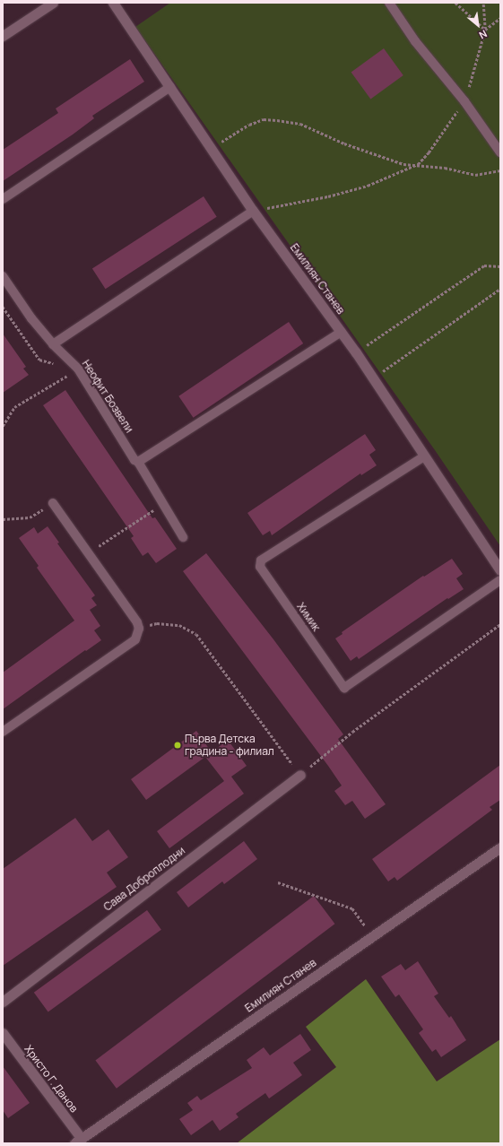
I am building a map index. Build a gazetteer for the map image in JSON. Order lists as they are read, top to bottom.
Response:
{
  "streets": {
    "street": ["Емилиян Станев", "Сава Доброплодни", "Христо Г. Данов"],
    "lane": ["Неофит Бозвели", "Химик"]
  },
  "crossings": [
    ["Емилиян Станев", "Химик"],
    ["Емилиян Станев", "Христо Г. Данов"]
  ],
  "places": ["Първа Детска градина - филиал"],
  "north": "bottom right"
}
